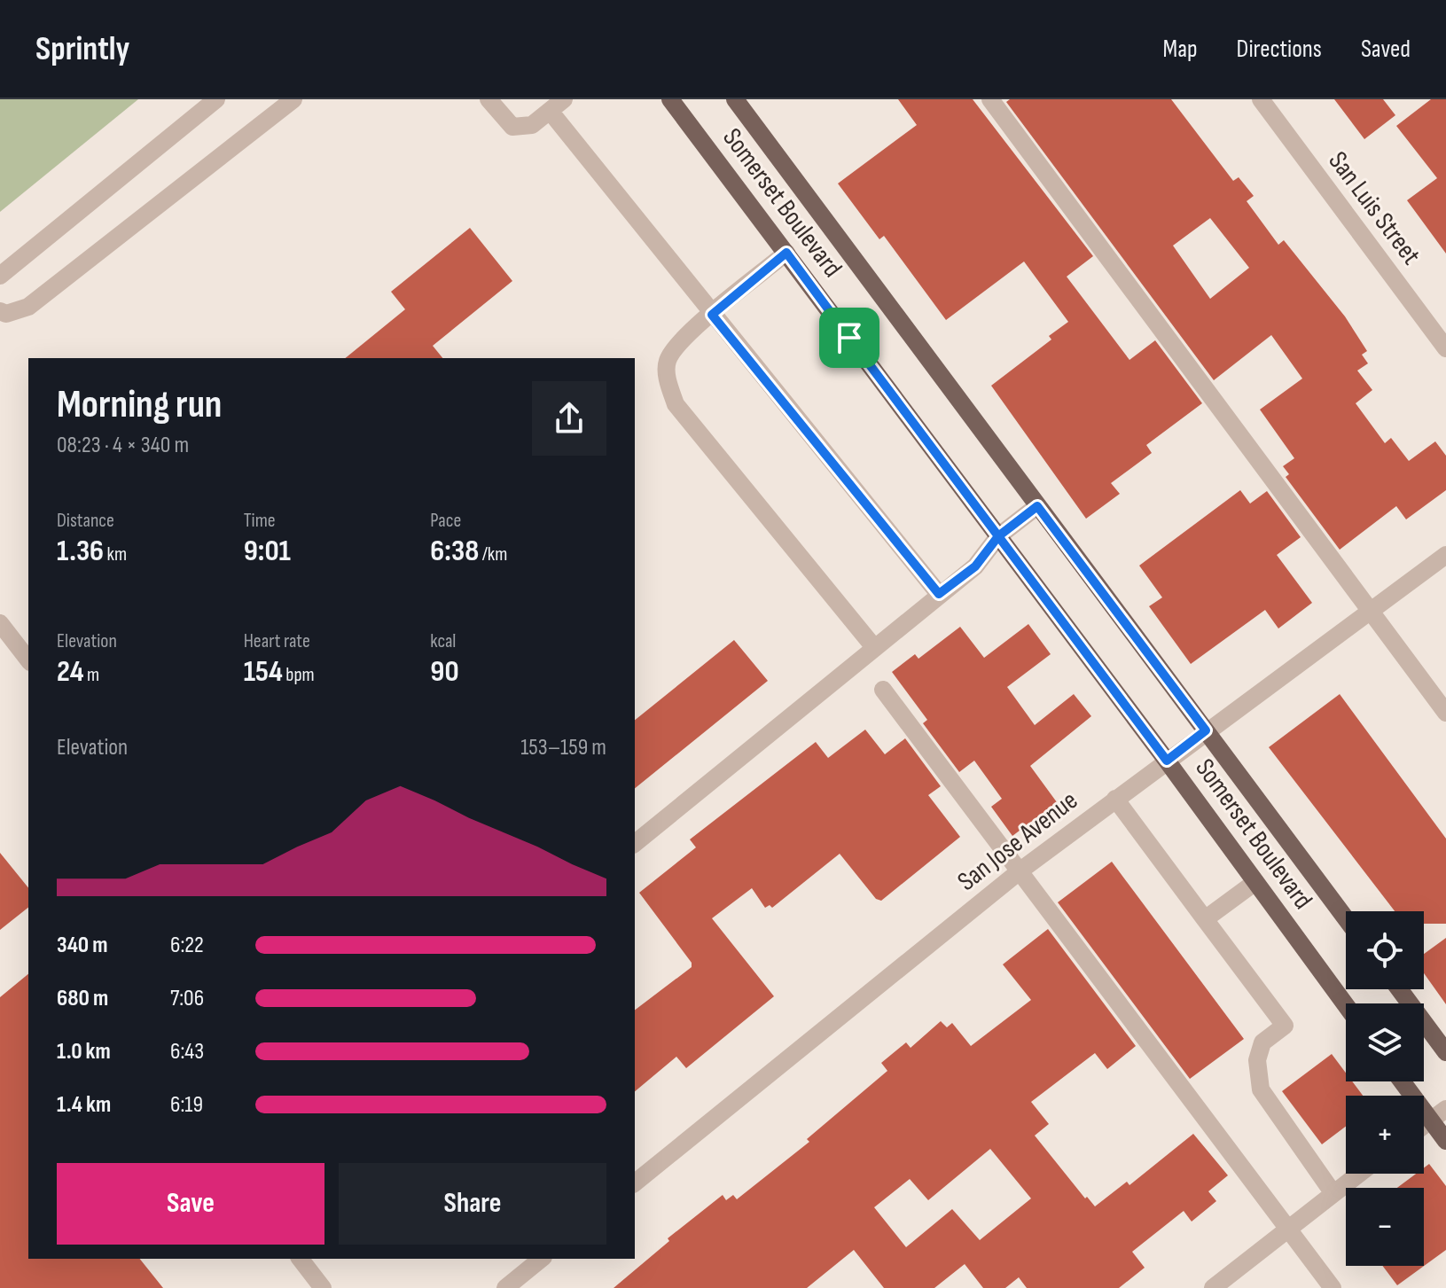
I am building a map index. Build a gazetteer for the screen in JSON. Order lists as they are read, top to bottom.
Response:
{
  "streets": {
    "main road": ["Somerset Boulevard"],
    "street": ["San Luis Street", "San Jose Avenue"]
  },
  "crossings": [
    ["Somerset Boulevard", "San Jose Avenue"]
  ],
  "page": {
    "header": "Sprintly",
    "nav": ["Map", "Directions", "Saved"],
    "heading": ["Morning run", "08:23 · 4 × 340 m"],
    "stats": [
      ["Distance", "1.36 km"],
      ["Time", "9:01"],
      ["Pace", "6:38 /km"],
      ["Elevation", "24 m"],
      ["Heart rate", "154 bpm"],
      ["kcal", "90"]
    ],
    "chart": ["Elevation", "153–159 m"],
    "map_buttons": ["+", "−"],
    "list": [
      {
        "name": "340 m",
        "note": "6:22"
      },
      {
        "name": "680 m",
        "note": "7:06"
      },
      {
        "name": "1.0 km",
        "note": "6:43"
      },
      {
        "name": "1.4 km",
        "note": "6:19"
      }
    ],
    "buttons": ["Save", "Share"]
  }
}
